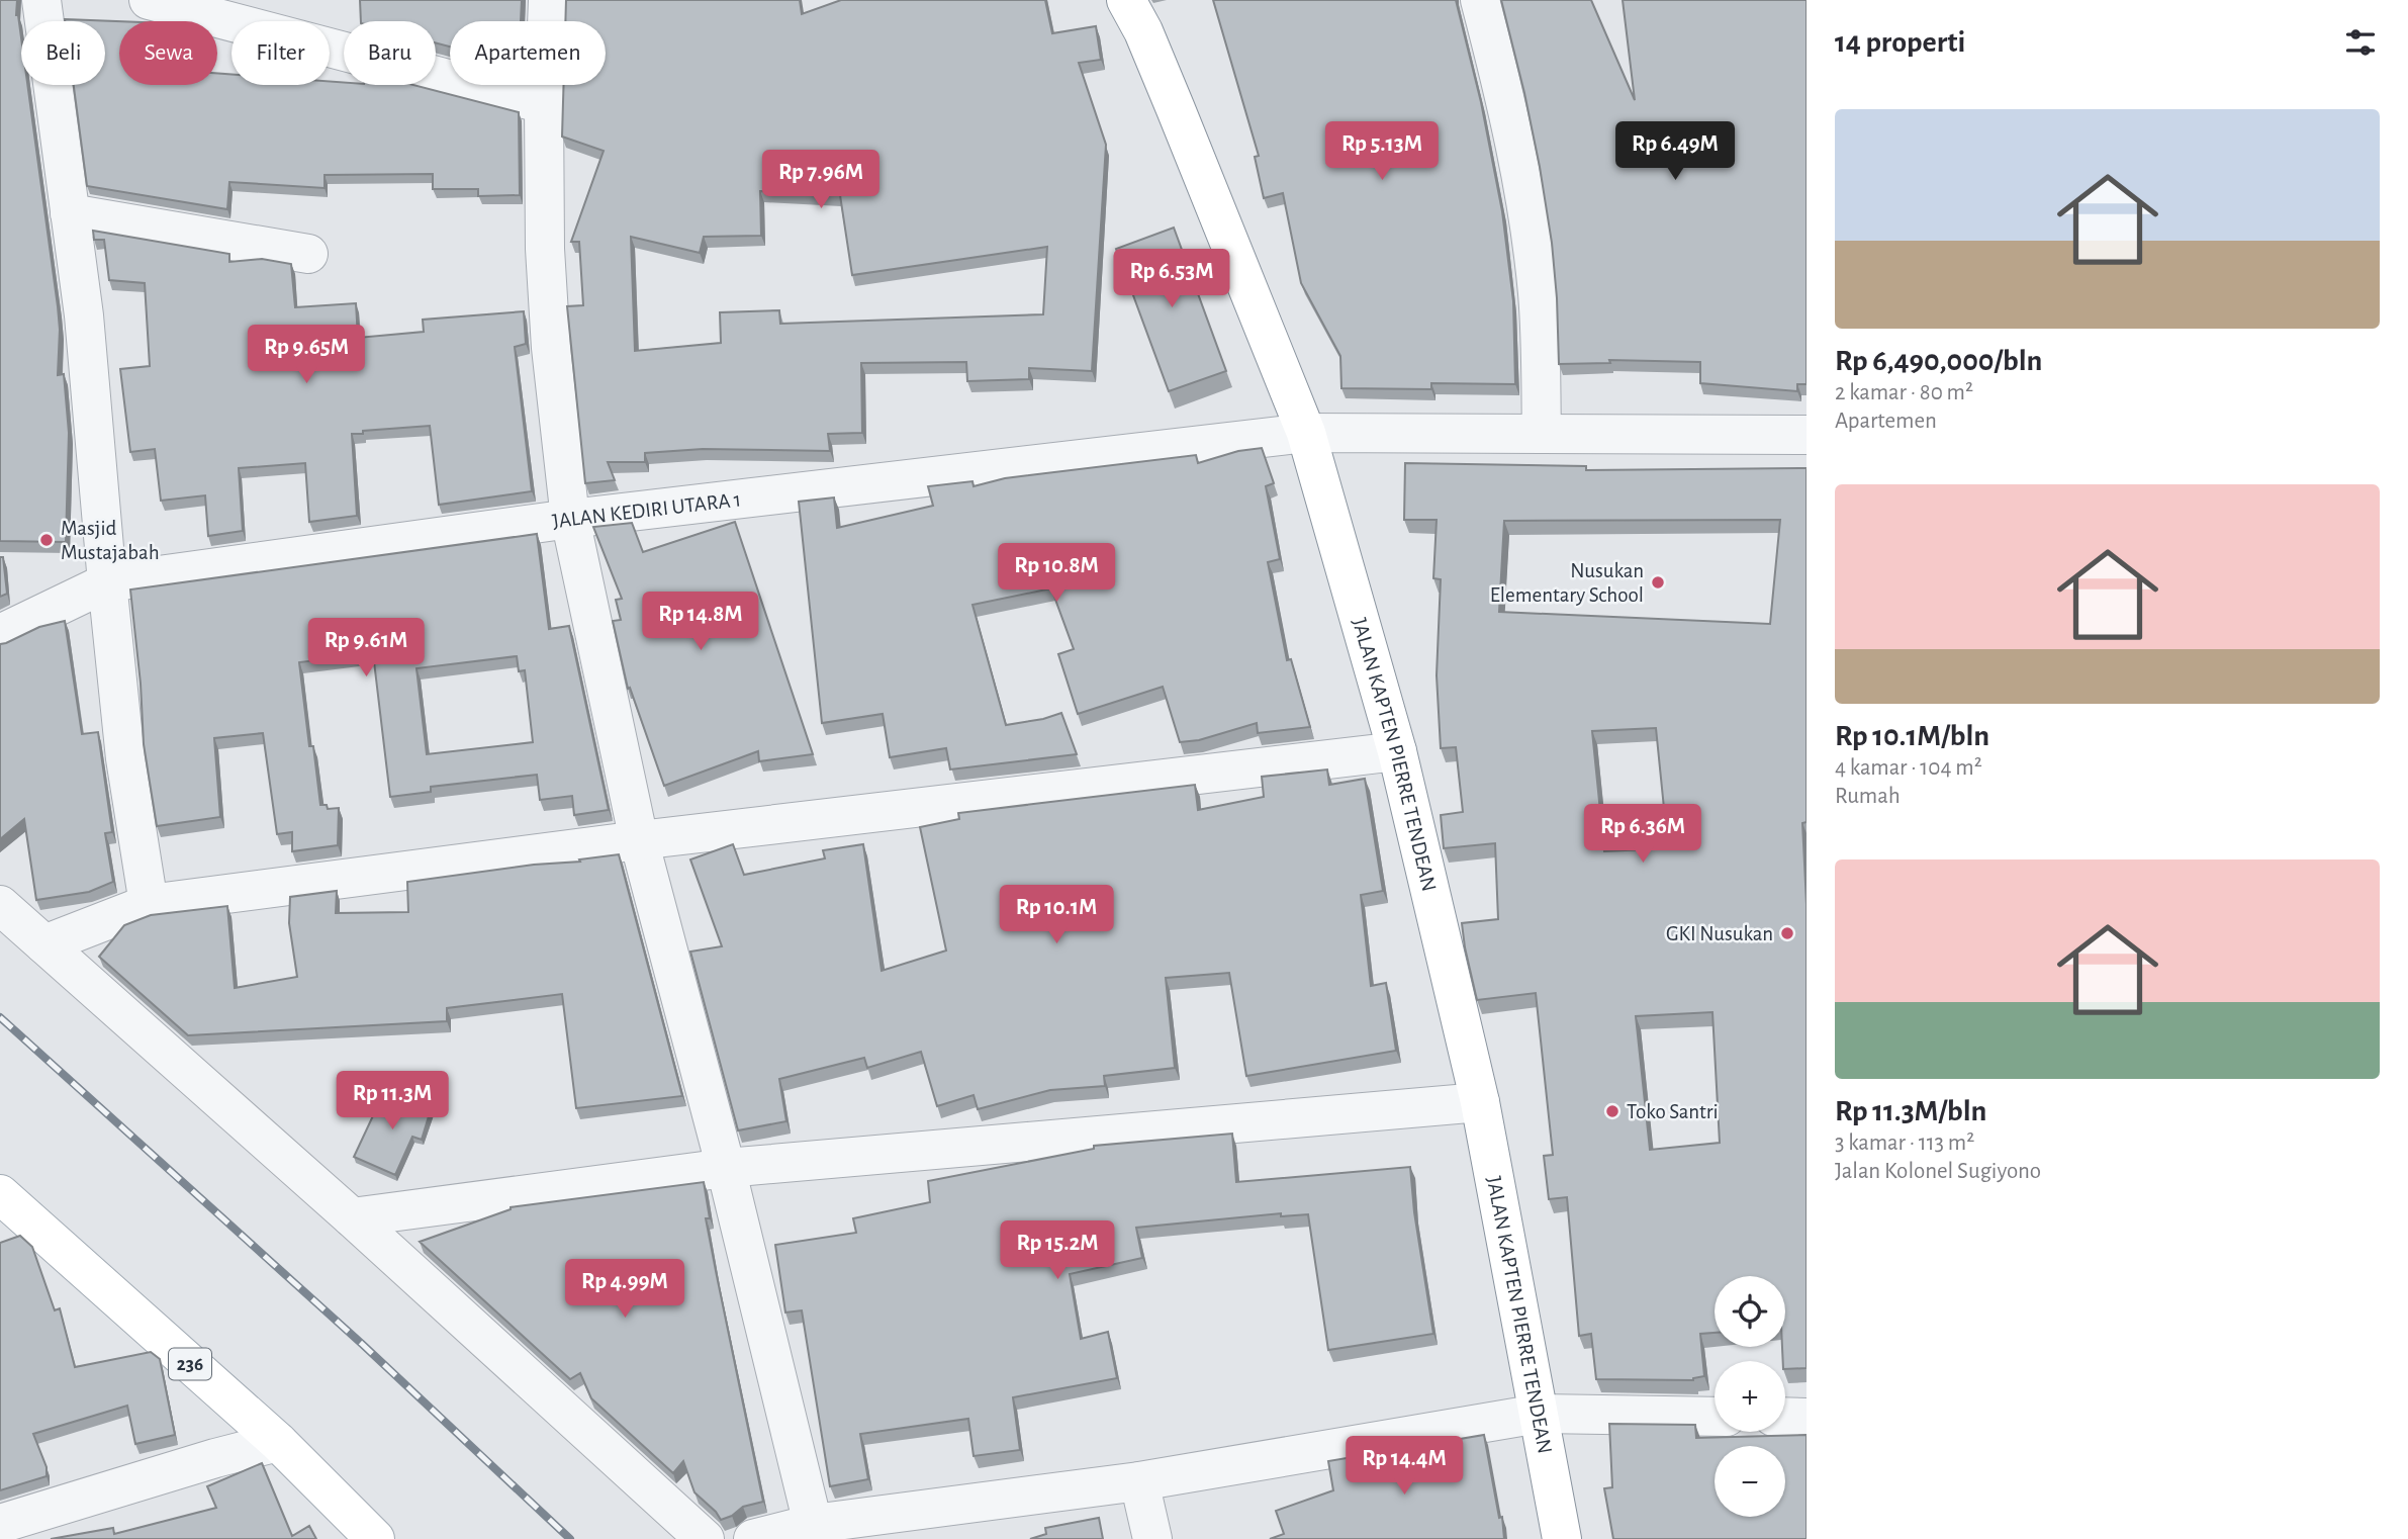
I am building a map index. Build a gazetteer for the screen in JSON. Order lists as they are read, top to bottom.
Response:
{
  "streets": {
    "main road": ["JALAN KAPTEN PIERRE TENDEAN", "236"],
    "street": ["JALAN KEDIRI UTARA 1"]
  },
  "crossings": [
    ["JALAN KEDIRI UTARA 1", "JALAN KAPTEN PIERRE TENDEAN"]
  ],
  "places": [
    "Masjid Mustajabah",
    "Nusukan Elementary School",
    "GKI Nusukan",
    "Toko Santri"
  ],
  "page": {
    "heading": "14 properti",
    "chip": [
      "Beli",
      "Sewa",
      "Filter",
      "Baru",
      "Apartemen"
    ],
    "list": [
      {
        "name": "Rp 6,490,000/bln",
        "note": "2 kamar · 80 m² · Apartemen"
      },
      {
        "name": "Rp 10.1M/bln",
        "note": "4 kamar · 104 m² · Rumah"
      },
      {
        "name": "Rp 11.3M/bln",
        "note": "3 kamar · 113 m² · Jalan Kolonel Sugiyono"
      }
    ],
    "price": [
      "Rp 5.13M",
      "Rp 6.49M",
      "Rp 7.96M",
      "Rp 6.53M",
      "Rp 9.65M",
      "Rp 10.8M",
      "Rp 14.8M",
      "Rp 9.61M",
      "Rp 6.36M",
      "Rp 10.1M",
      "Rp 11.3M",
      "Rp 15.2M",
      "Rp 4.99M",
      "Rp 14.4M"
    ],
    "map_buttons": ["+", "−"]
  }
}
